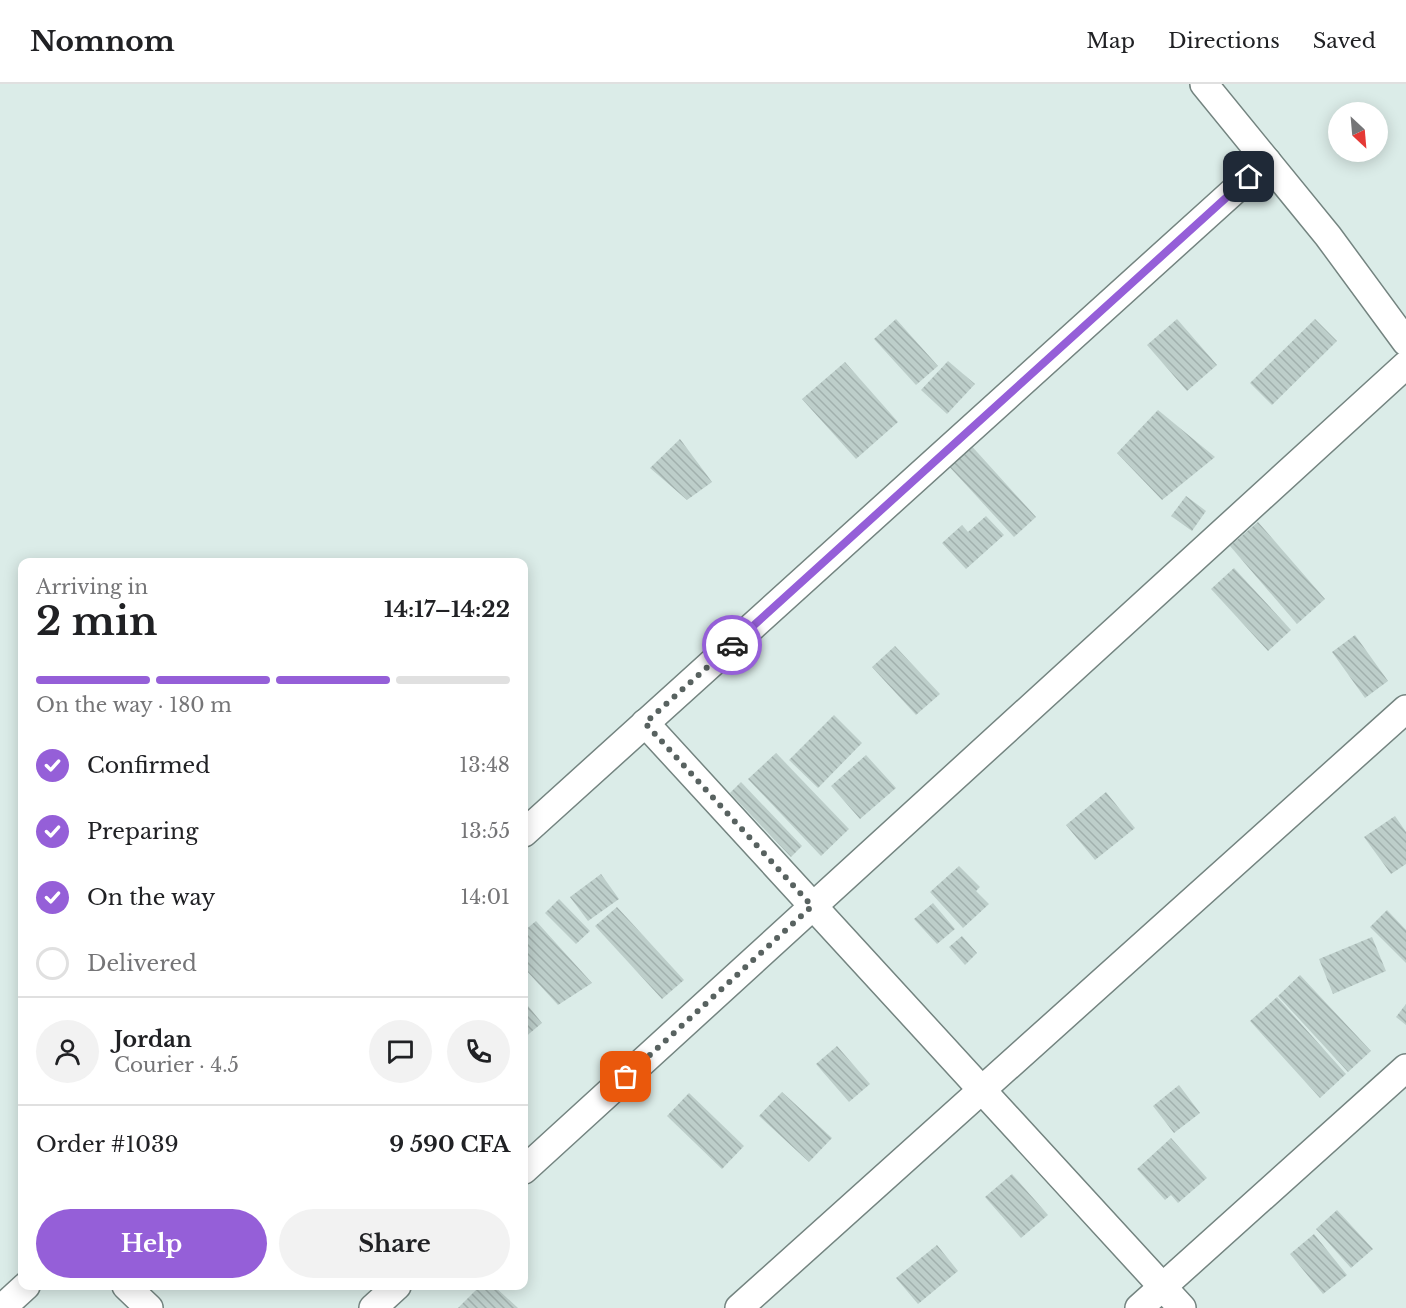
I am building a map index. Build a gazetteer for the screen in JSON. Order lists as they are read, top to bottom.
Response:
{
  "north": "bottom right",
  "page": {
    "header": "Nomnom",
    "nav": ["Map", "Directions", "Saved"],
    "heading": ["2 min", "Arriving in", "14:17–14:22"],
    "panel": [
      "Jordan",
      "Courier · 4.5",
      "Order #1039",
      "9 590 CFA"
    ],
    "bar": "On the way · 180 m",
    "list": [
      ["Confirmed", "13:48"],
      ["Preparing", "13:55"],
      ["On the way", "14:01"],
      "Delivered"
    ],
    "buttons": ["Help", "Share"]
  }
}
